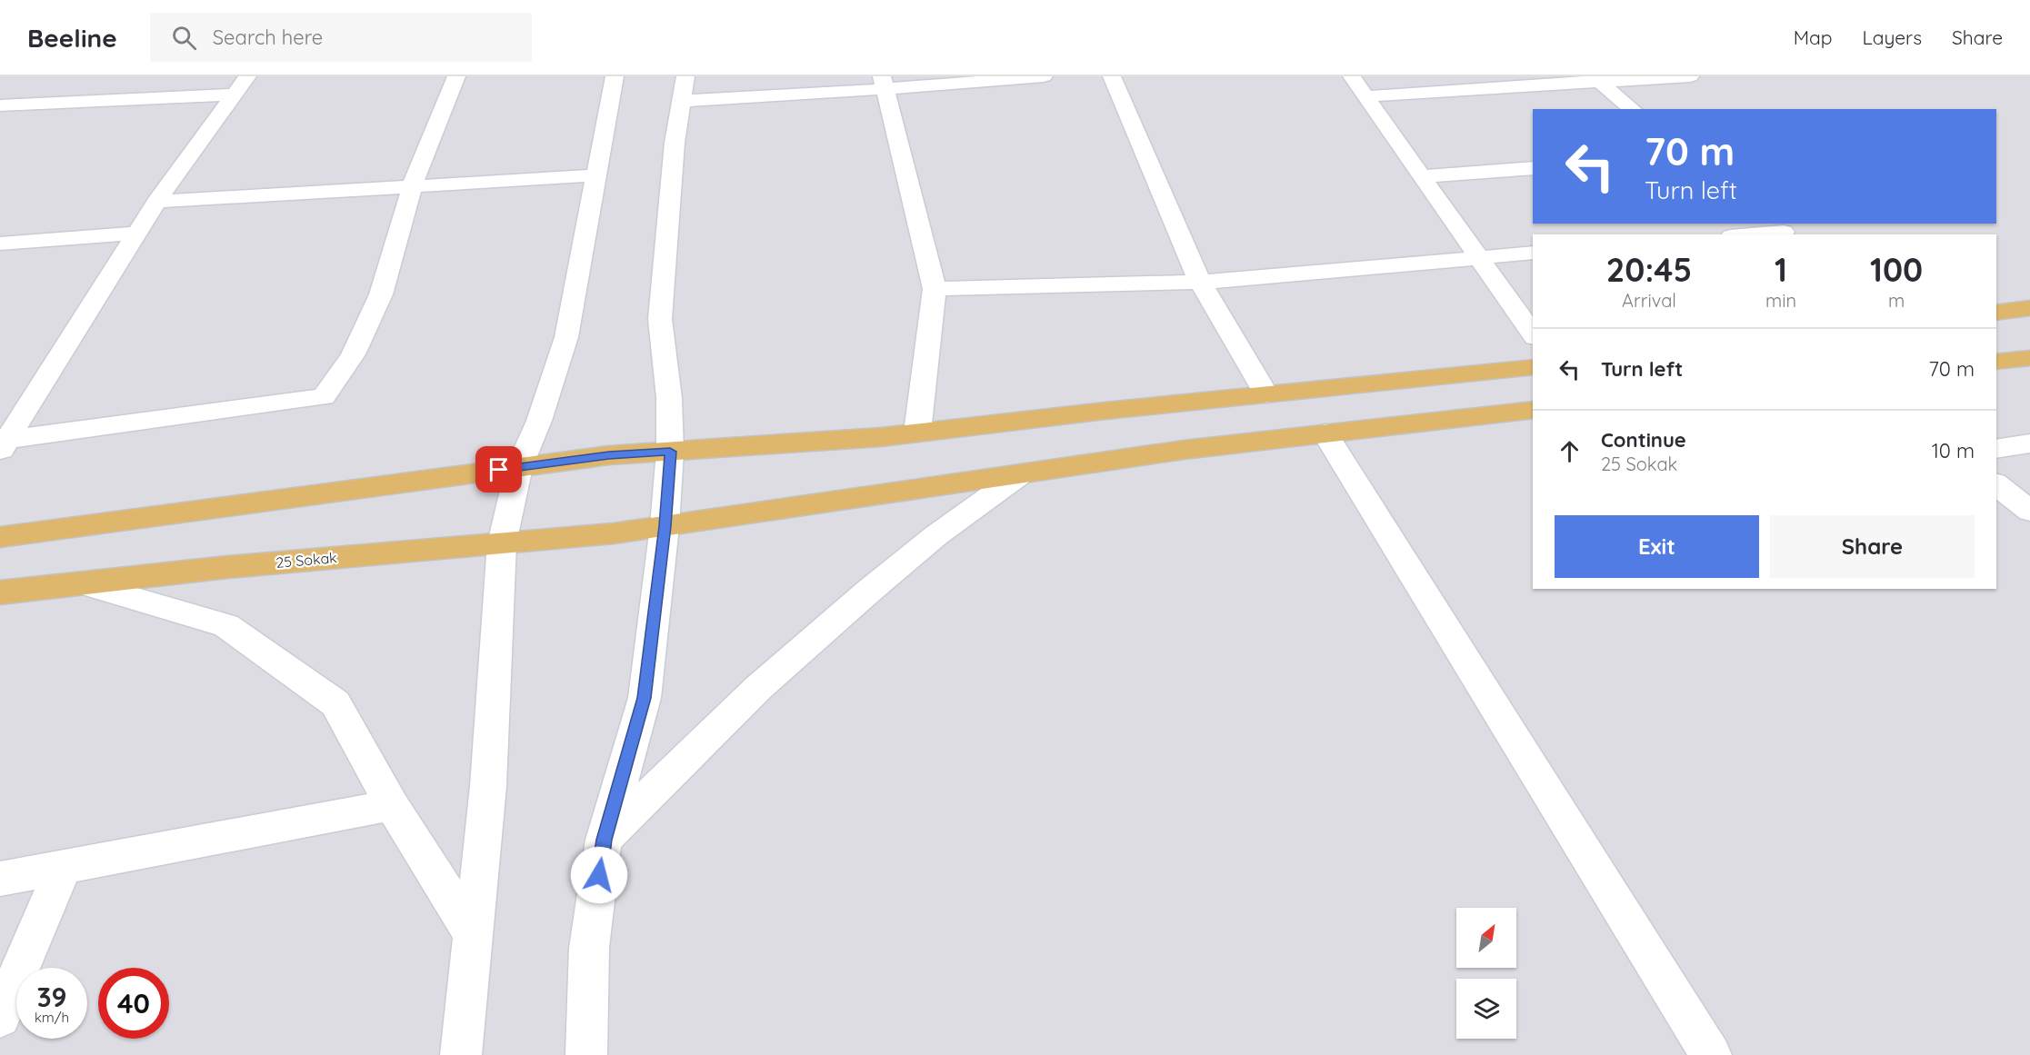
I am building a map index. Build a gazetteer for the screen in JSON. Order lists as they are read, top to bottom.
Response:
{
  "streets": {
    "main road": ["25 Sokak"]
  },
  "north": "top right",
  "page": {
    "header": "Beeline",
    "search": "Search here",
    "nav": ["Map", "Layers", "Share"],
    "turn": ["70 m", "Turn left"],
    "eta": [
      "20:45",
      "Arrival",
      "1",
      "min",
      "100",
      "m"
    ],
    "list": [
      {
        "name": "Turn left",
        "value": "70 m"
      },
      {
        "name": "Continue",
        "note": "25 Sokak",
        "value": "10 m"
      }
    ],
    "buttons": ["Exit", "Share"],
    "speed": "39 km/h",
    "limit": "40"
  }
}
